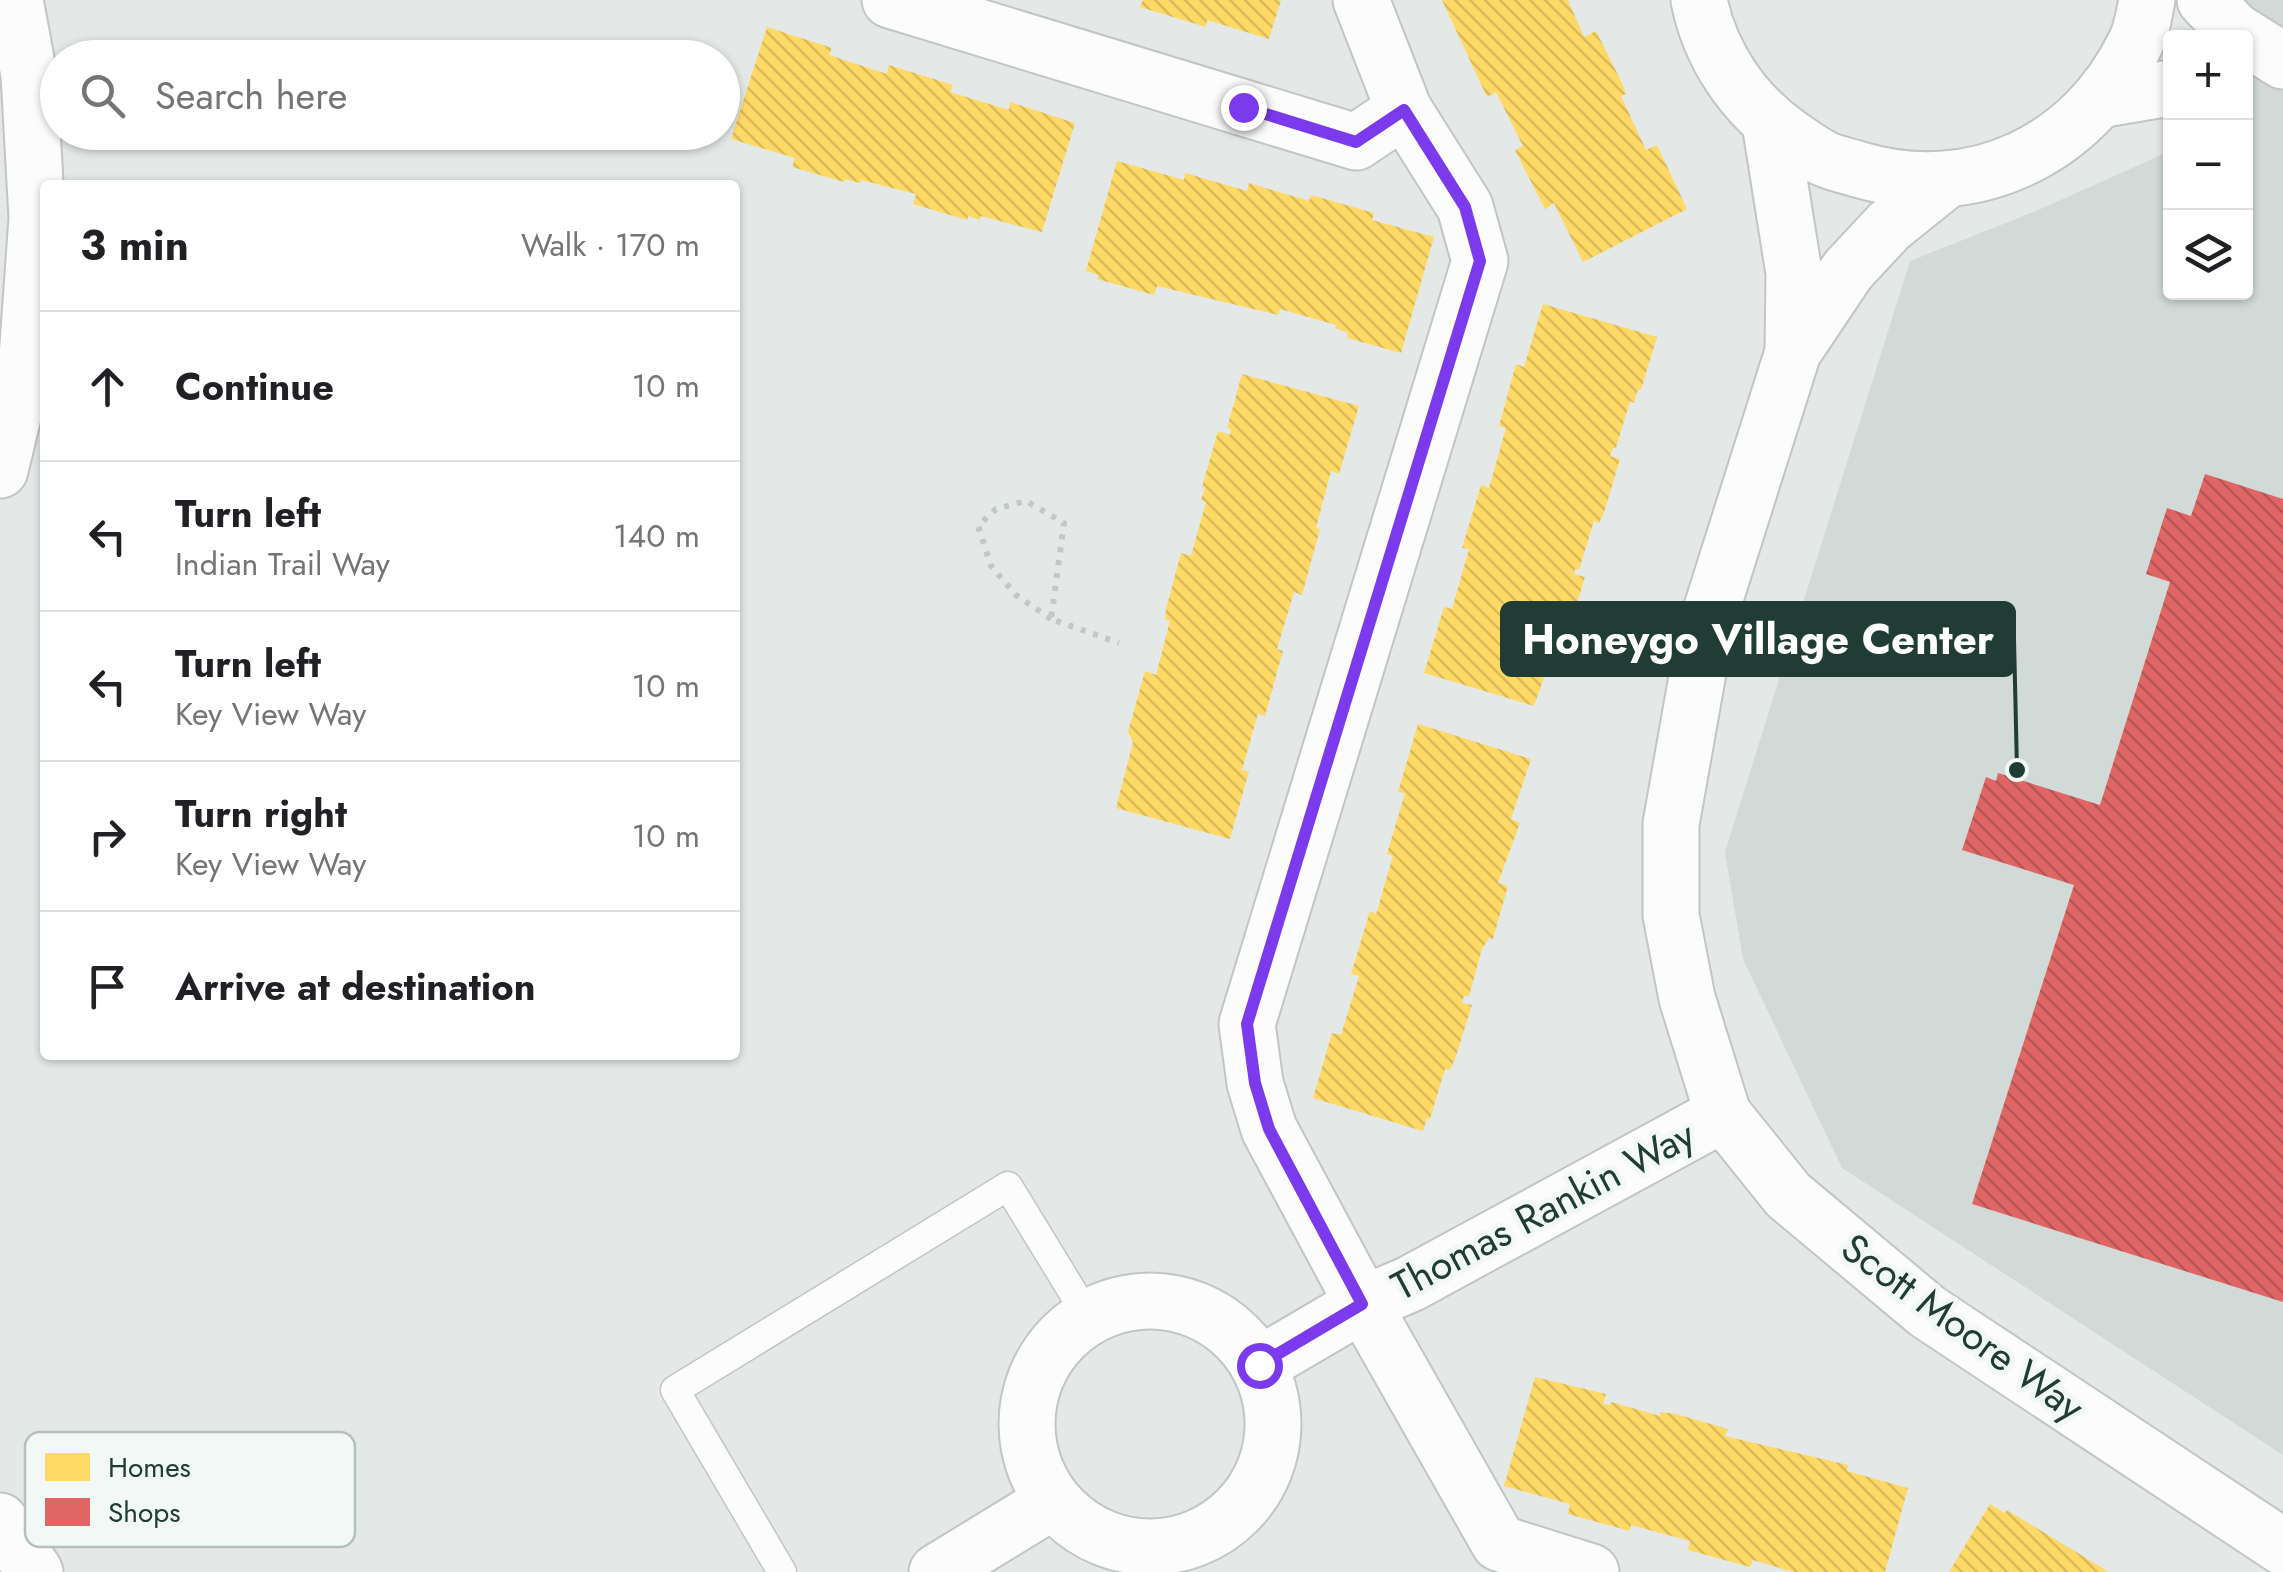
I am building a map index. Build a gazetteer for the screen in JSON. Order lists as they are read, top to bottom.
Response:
{
  "streets": {
    "street": ["Thomas Rankin Way", "Scott Moore Way"]
  },
  "crossings": [
    ["Thomas Rankin Way", "Scott Moore Way"]
  ],
  "places": ["Honeygo Village Center"],
  "legend": ["Homes", "Shops"],
  "page": {
    "map_buttons": ["+", "−"],
    "search": "Search here",
    "heading": ["3 min", "Walk · 170 m"],
    "list": [
      ["Continue", "10 m"],
      ["Turn left", "Indian Trail Way", "140 m"],
      ["Turn left", "Key View Way", "10 m"],
      ["Turn right", "Key View Way", "10 m"],
      "Arrive at destination"
    ]
  }
}
